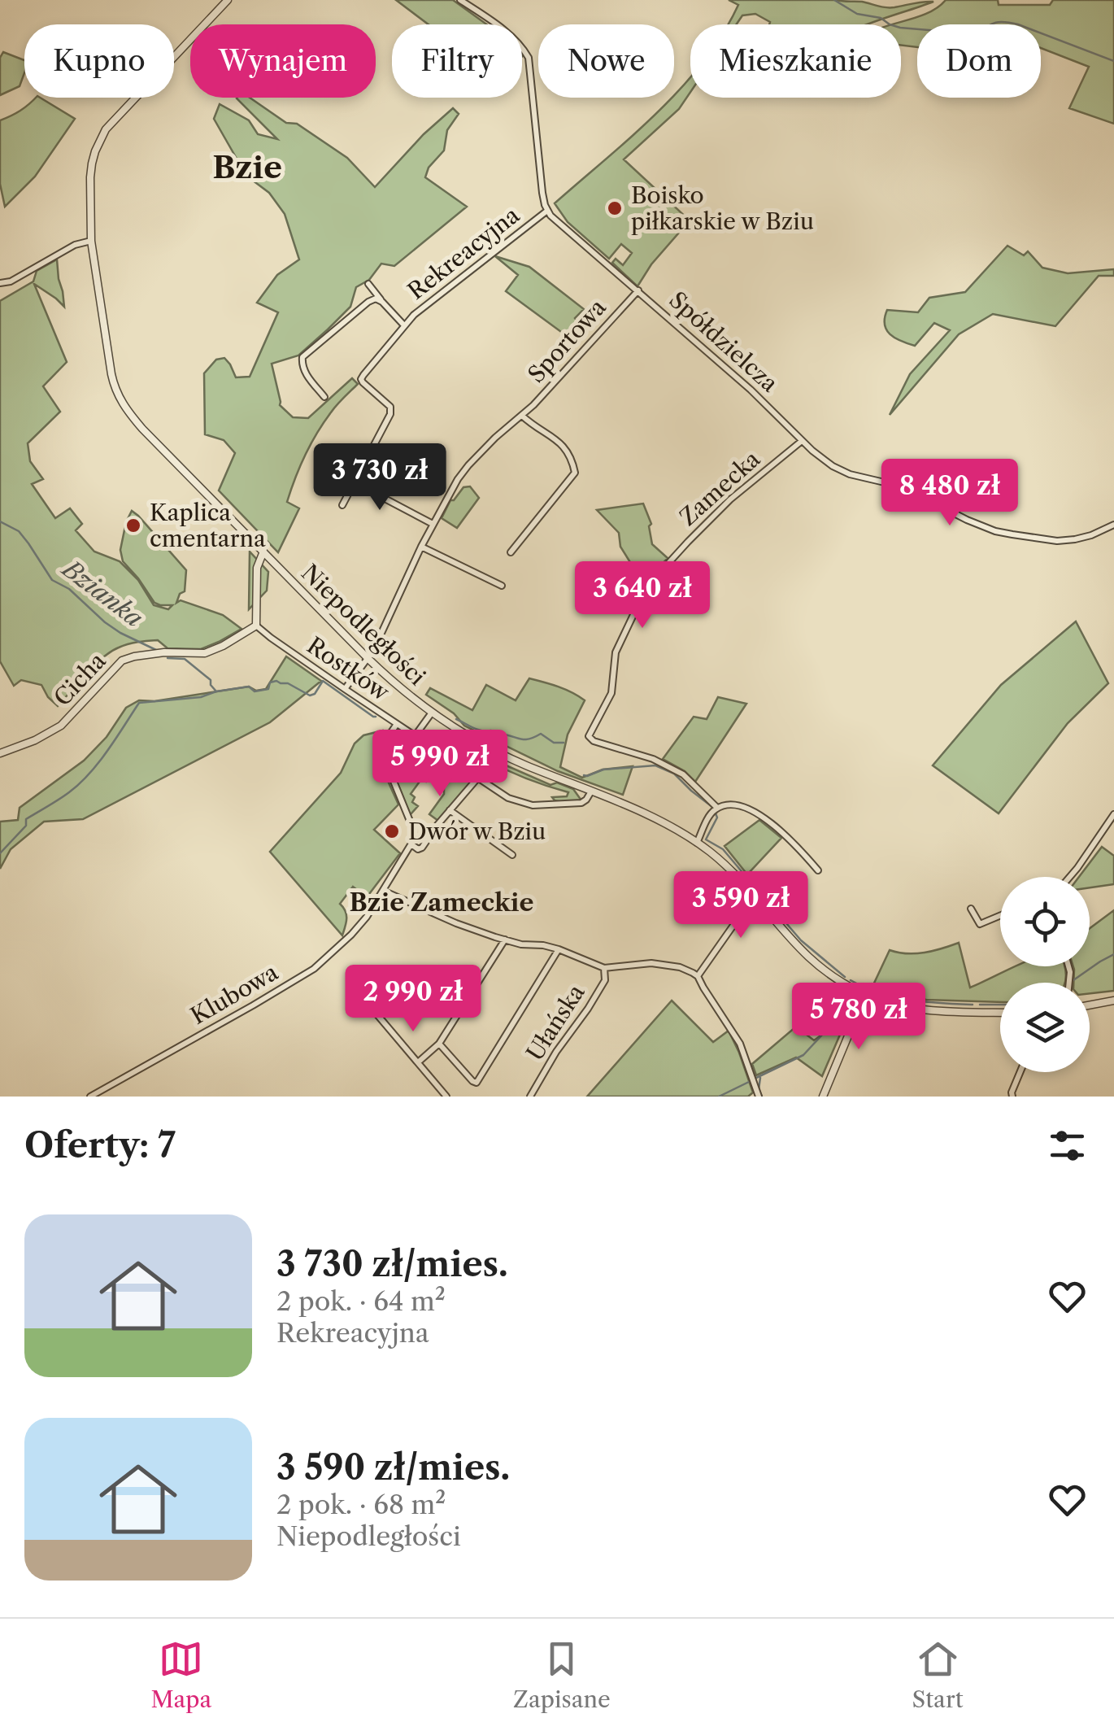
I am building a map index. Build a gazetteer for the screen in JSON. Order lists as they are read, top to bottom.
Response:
{
  "streets": {
    "street": [
      "Rekreacyjna",
      "Sportowa",
      "Spółdzielcza",
      "Zamecka",
      "Niepodległości",
      "Rostków",
      "Cicha",
      "Klubowa",
      "Ułańska"
    ]
  },
  "crossings": [
    ["Rekreacyjna", "Spółdzielcza"],
    ["Sportowa", "Spółdzielcza"],
    ["Sportowa", "Niepodległości"],
    ["Sportowa", "Rostków"],
    ["Spółdzielcza", "Zamecka"],
    ["Niepodległości", "Rostków"],
    ["Rostków", "Cicha"]
  ],
  "districts": ["Bzie", "Bzie Zameckie"],
  "water": ["Bzianka"],
  "places": ["Boisko piłkarskie w Bziu", "Kaplica cmentarna", "Dwór w Bziu"],
  "page": {
    "chip": [
      "Kupno",
      "Wynajem",
      "Filtry",
      "Nowe",
      "Mieszkanie",
      "Dom"
    ],
    "price": [
      "3 730 zł",
      "8 480 zł",
      "3 640 zł",
      "5 990 zł",
      "3 590 zł",
      "2 990 zł",
      "5 780 zł"
    ],
    "heading": "Oferty: 7",
    "list": [
      {
        "name": "3 730 zł/mies.",
        "note": "2 pok. · 64 m² · Rekreacyjna"
      },
      {
        "name": "3 590 zł/mies.",
        "note": "2 pok. · 68 m² · Niepodległości"
      }
    ],
    "tabs": ["Mapa", "Zapisane", "Start"]
  }
}
